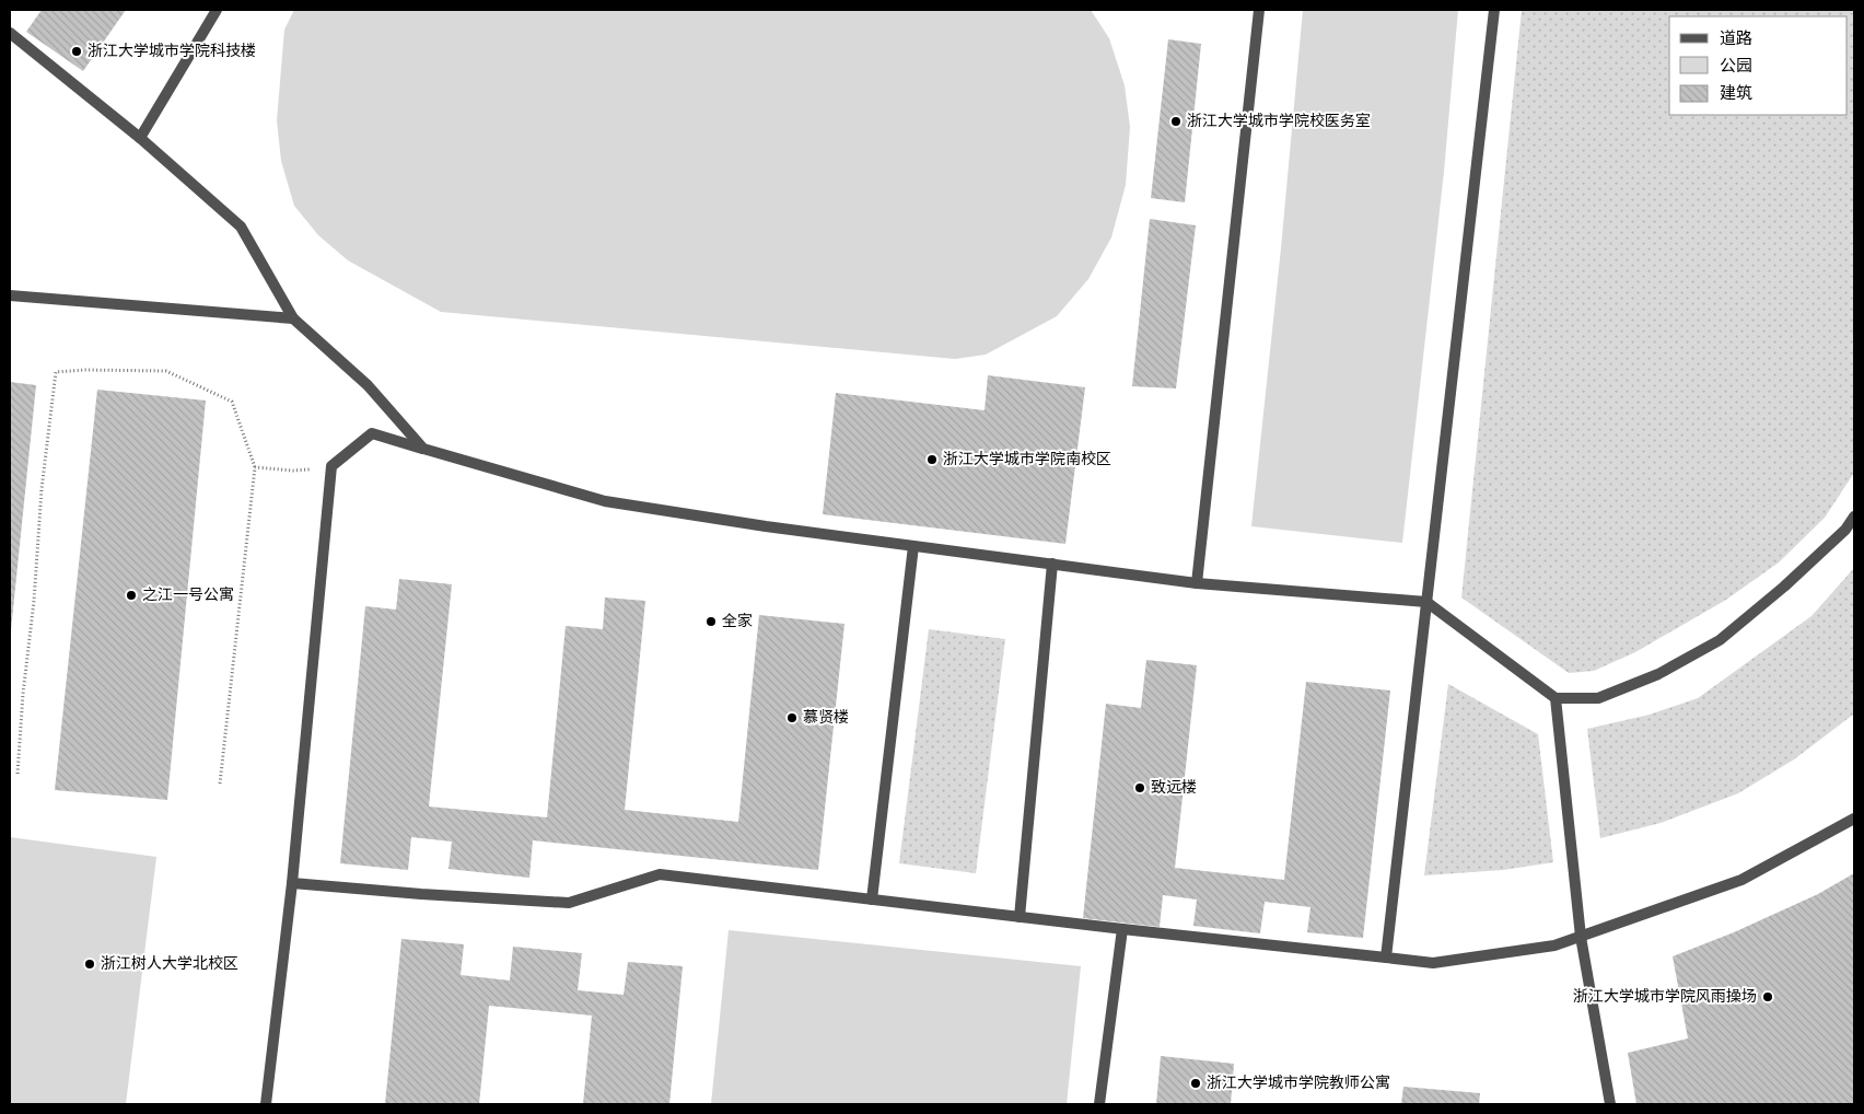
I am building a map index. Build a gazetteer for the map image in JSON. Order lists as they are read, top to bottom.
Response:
{
  "places": [
    "浙江大学城市学院科技楼",
    "浙江大学城市学院校医务室",
    "浙江大学城市学院南校区",
    "之江一号公寓",
    "全家",
    "慕贤楼",
    "致远楼",
    "浙江树人大学北校区",
    "浙江大学城市学院风雨操场",
    "浙江大学城市学院教师公寓"
  ],
  "legend": ["道路", "公园", "建筑"]
}
